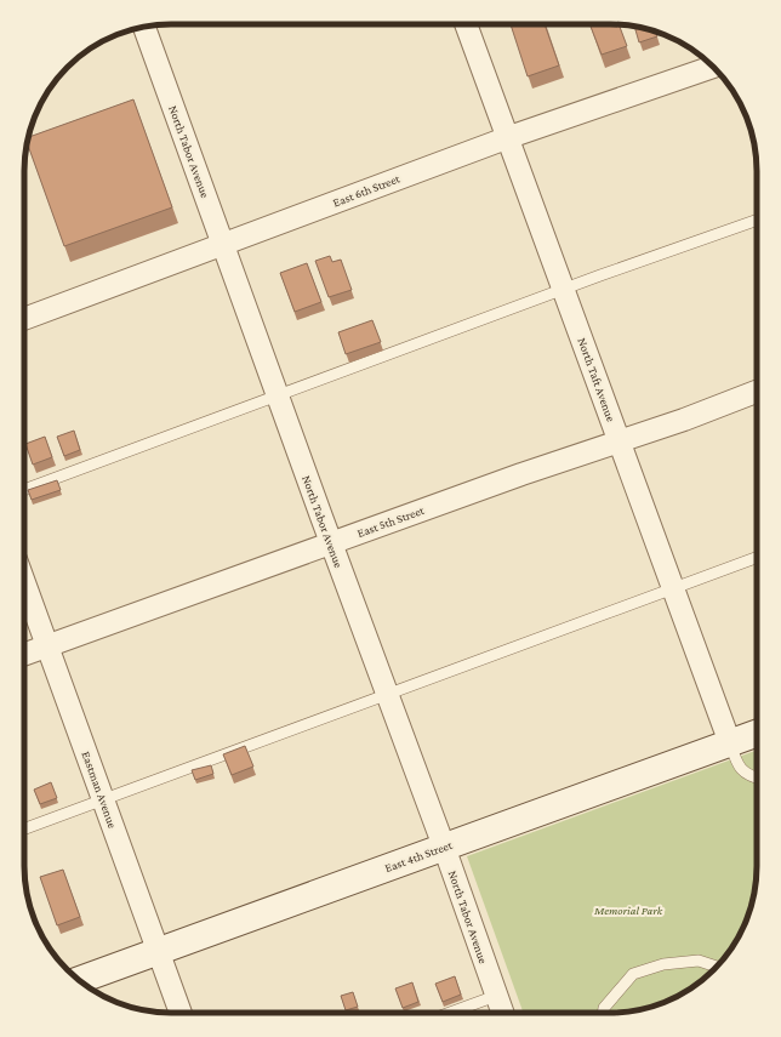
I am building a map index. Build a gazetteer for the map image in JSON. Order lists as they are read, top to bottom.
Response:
{
  "streets": {
    "main road": ["East 4th Street"],
    "street": [
      "North Tabor Avenue",
      "East 6th Street",
      "North Taft Avenue",
      "East 5th Street",
      "Eastman Avenue"
    ]
  },
  "crossings": [
    ["North Tabor Avenue", "East 6th Street"],
    ["North Tabor Avenue", "East 5th Street"],
    ["North Tabor Avenue", "East 4th Street"],
    ["East 6th Street", "North Taft Avenue"],
    ["North Taft Avenue", "East 5th Street"],
    ["North Taft Avenue", "East 4th Street"],
    ["East 5th Street", "Eastman Avenue"],
    ["Eastman Avenue", "East 4th Street"]
  ],
  "parks": ["Memorial Park"]
}
